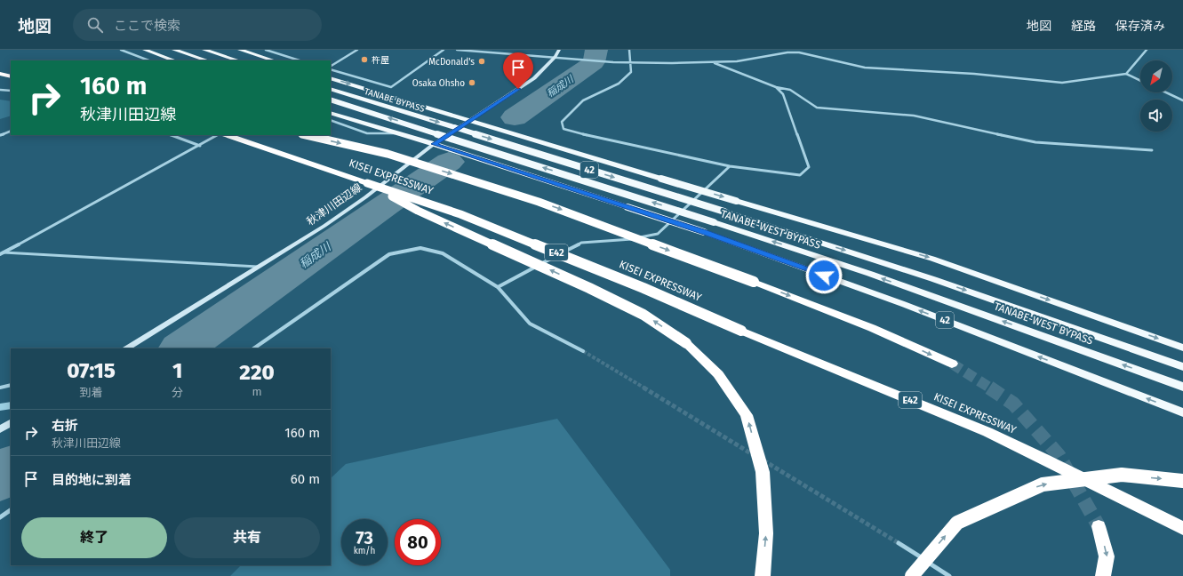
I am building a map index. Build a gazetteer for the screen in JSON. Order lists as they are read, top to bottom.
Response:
{
  "streets": {
    "highway": [
      "TANABE BYPASS",
      "42",
      "KISEI EXPRESSWAY",
      "TANABE-WEST BYPASS",
      "E42"
    ],
    "main road": ["秋津川田辺線"]
  },
  "crossings": [
    ["TANABE BYPASS", "TANABE-WEST BYPASS"],
    ["42", "秋津川田辺線"]
  ],
  "water": ["稲成川"],
  "places": ["杵屋", "McDonald's", "Osaka Ohsho"],
  "north": "bottom left",
  "page": {
    "header": "地図",
    "search": "ここで検索",
    "nav": ["地図", "経路", "保存済み"],
    "turn": ["160 m", "秋津川田辺線"],
    "eta": [
      "07:15",
      "到着",
      "1",
      "分",
      "220",
      "m"
    ],
    "list": [
      {
        "name": "右折",
        "note": "秋津川田辺線",
        "value": "160 m"
      },
      {
        "name": "目的地に到着",
        "value": "60 m"
      }
    ],
    "buttons": ["終了", "共有"],
    "speed": "73 km/h",
    "limit": "80"
  }
}
